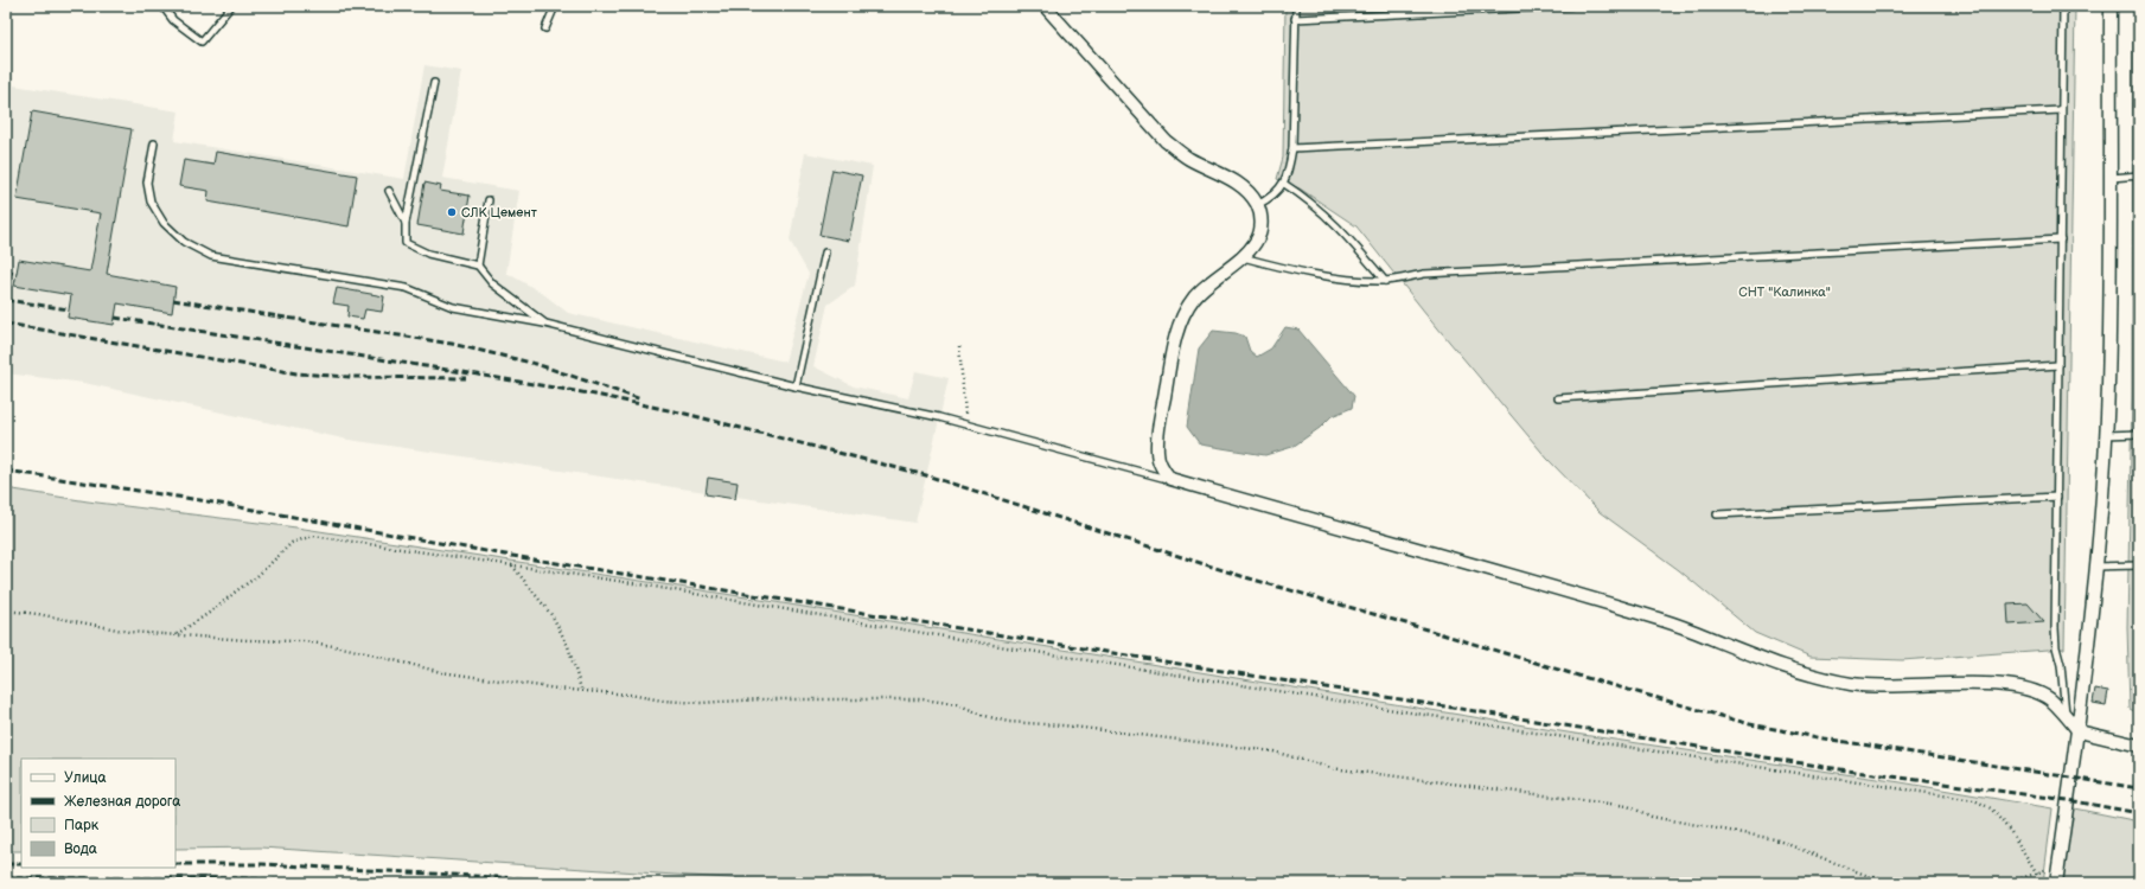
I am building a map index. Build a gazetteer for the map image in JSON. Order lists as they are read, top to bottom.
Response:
{
  "parks": ["СНТ \"Калинка\""],
  "places": ["СЛК Цемент"],
  "legend": [
    "Улица",
    "Железная дорога",
    "Парк",
    "Вода"
  ]
}
